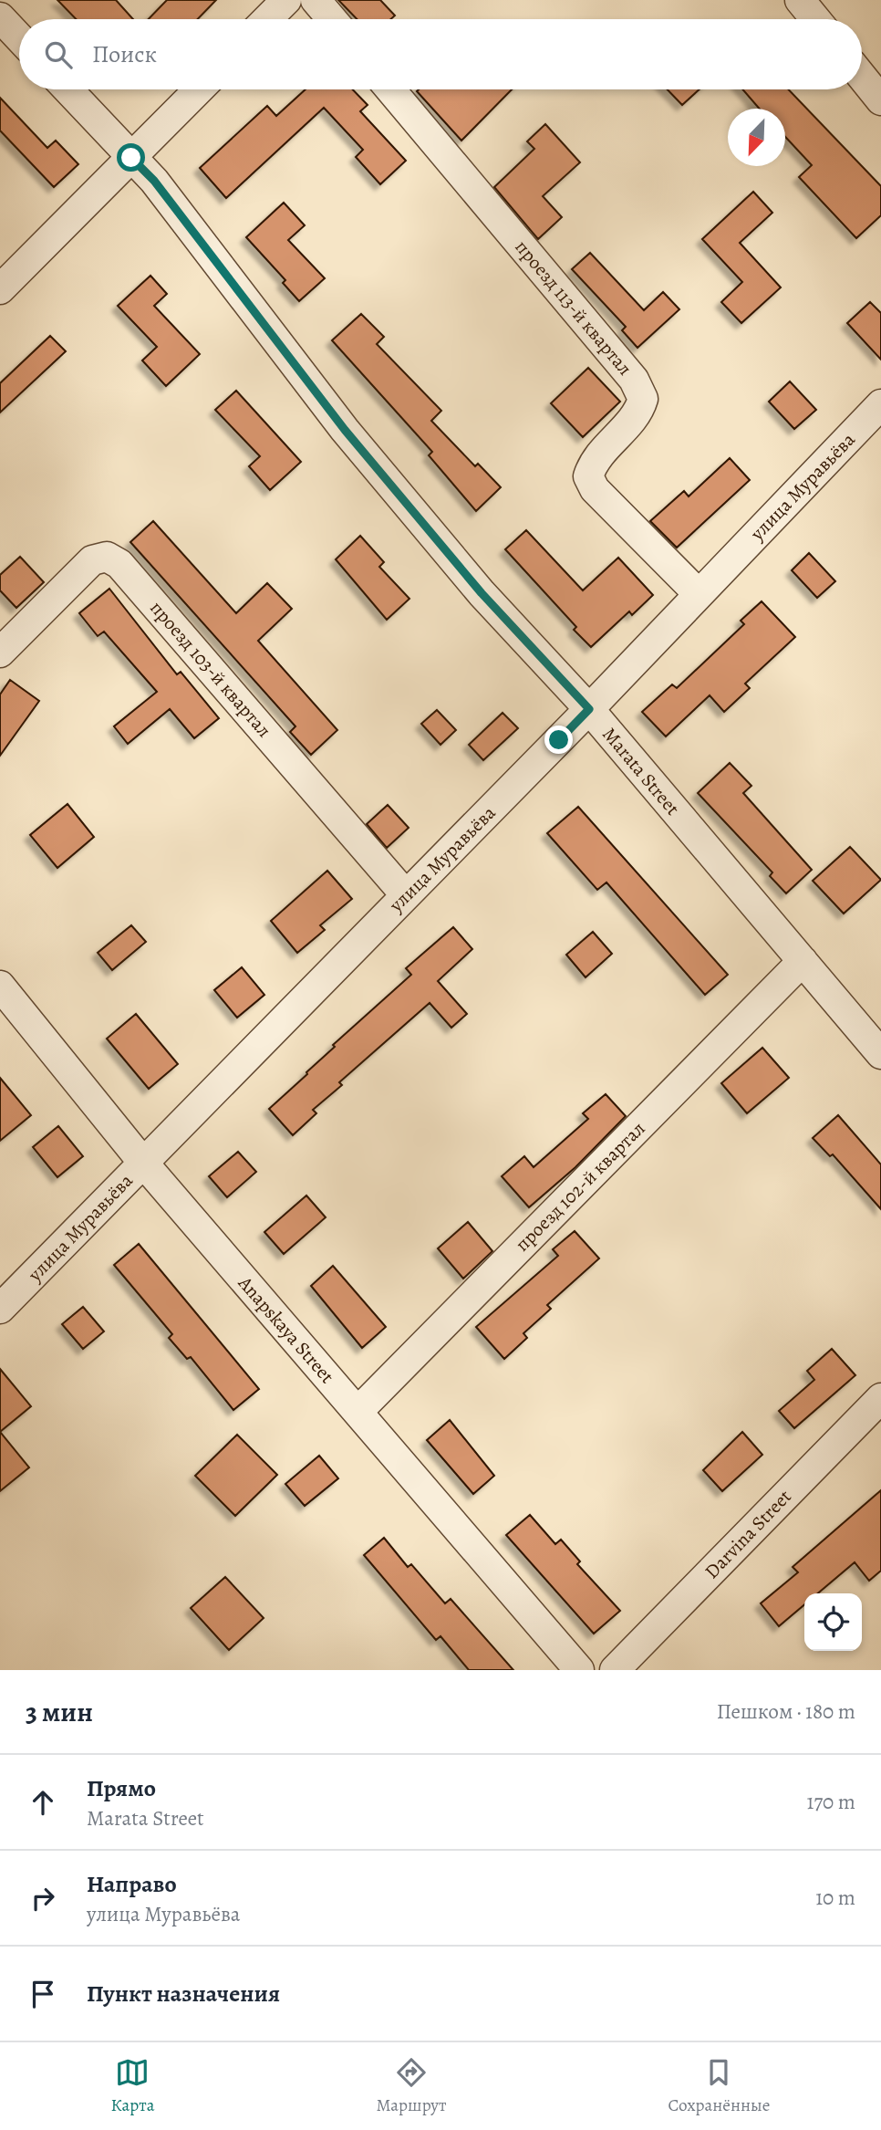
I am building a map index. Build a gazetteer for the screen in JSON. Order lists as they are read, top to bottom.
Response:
{
  "streets": {
    "street": [
      "проезд 113-й квартал",
      "улица Муравьёва",
      "проезд 103-й квартал",
      "Marata Street",
      "проезд 102-й квартал",
      "Anapskaya Street",
      "Darvina Street"
    ]
  },
  "crossings": [
    ["проезд 113-й квартал", "улица Муравьёва"],
    ["улица Муравьёва", "проезд 103-й квартал"],
    ["улица Муравьёва", "Marata Street"],
    ["улица Муравьёва", "Anapskaya Street"],
    ["Marata Street", "проезд 102-й квартал"],
    ["проезд 102-й квартал", "Anapskaya Street"]
  ],
  "north": "bottom left",
  "page": {
    "search": "Поиск",
    "heading": ["3 мин", "Пешком · 180 m"],
    "list": [
      ["Прямо", "Marata Street", "170 m"],
      ["Направо", "улица Муравьёва", "10 m"],
      "Пункт назначения"
    ],
    "nav": ["Карта", "Маршрут", "Сохранённые"]
  }
}
